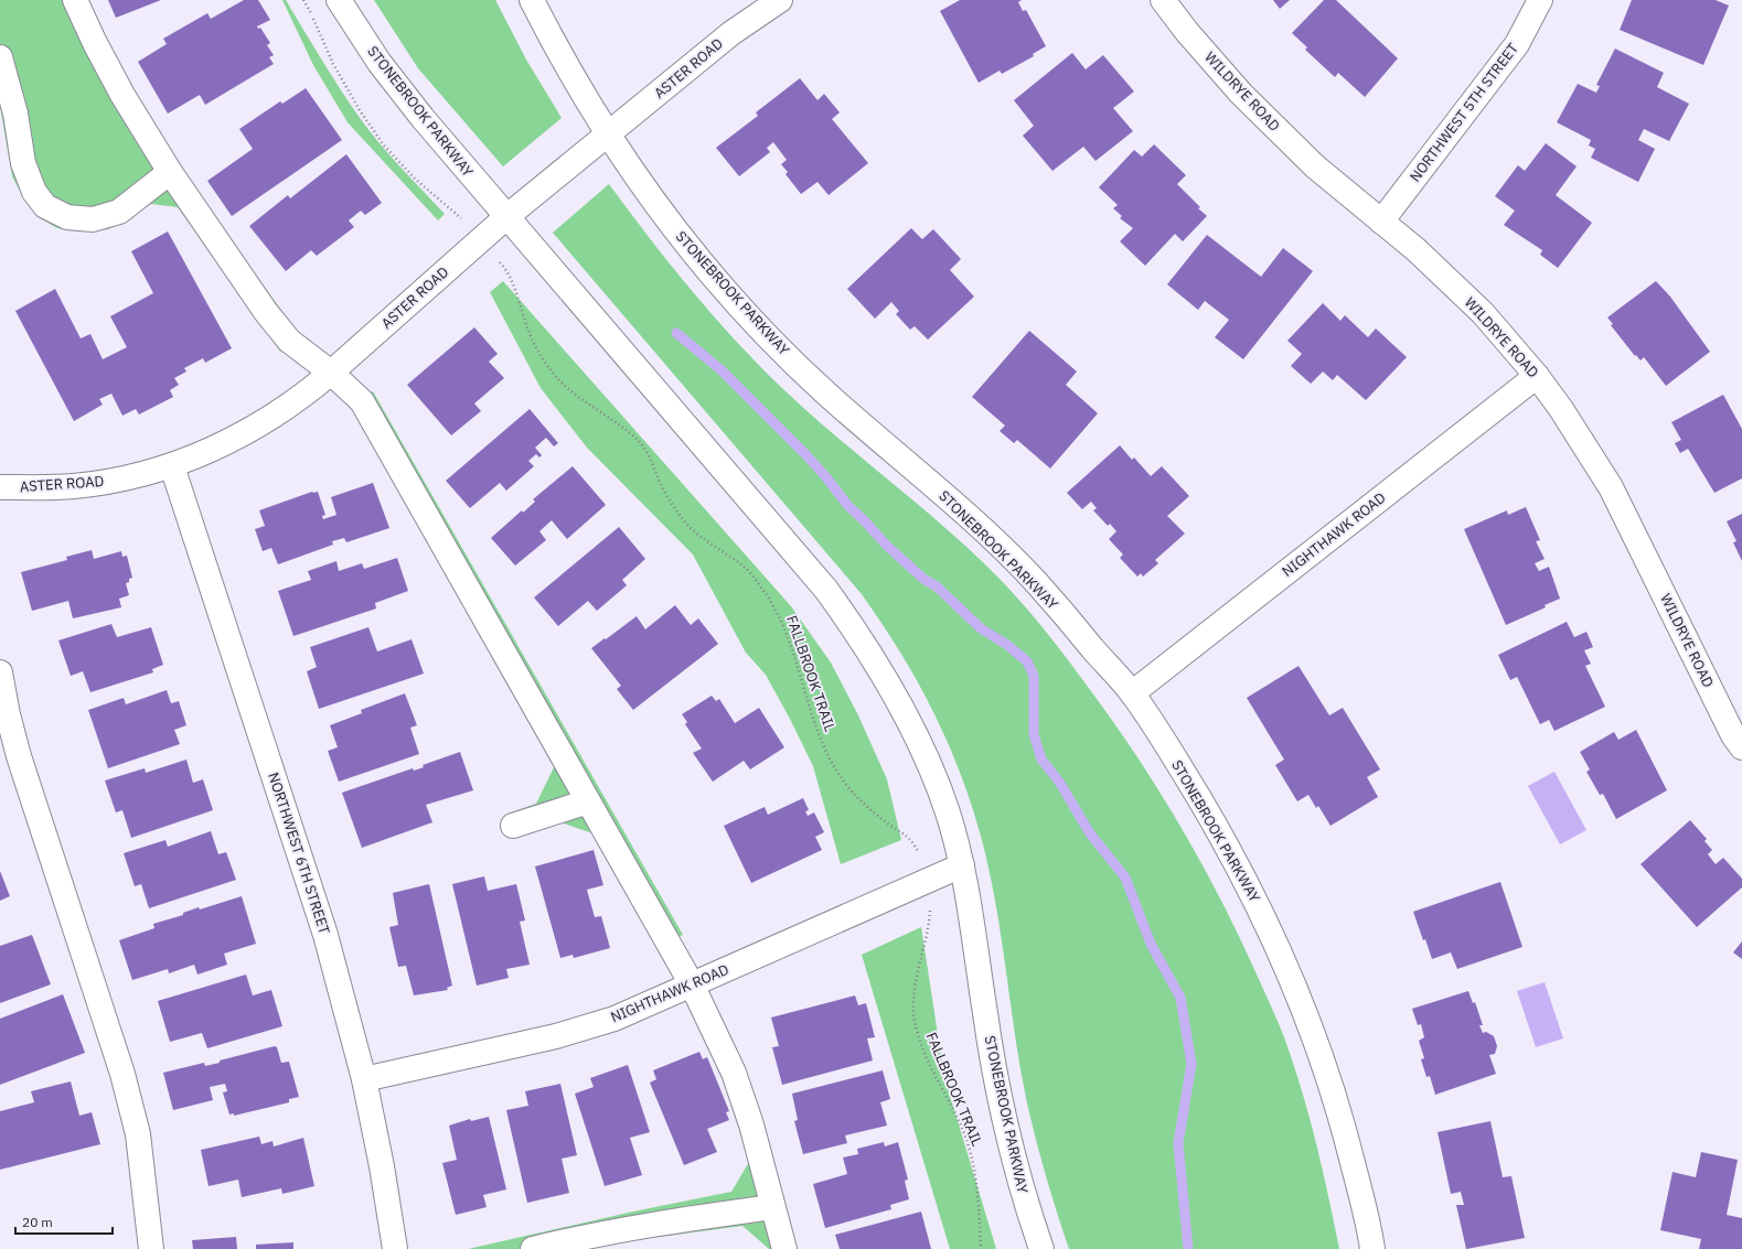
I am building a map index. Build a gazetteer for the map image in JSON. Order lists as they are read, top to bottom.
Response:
{
  "streets": {
    "street": [
      "ASTER ROAD",
      "WILDRYE ROAD",
      "STONEBROOK PARKWAY",
      "NORTHWEST 5TH STREET",
      "NIGHTHAWK ROAD",
      "NORTHWEST 6TH STREET"
    ],
    "path": ["FALLBROOK TRAIL"]
  },
  "crossings": [
    ["ASTER ROAD", "STONEBROOK PARKWAY"],
    ["ASTER ROAD", "NORTHWEST 6TH STREET"],
    ["WILDRYE ROAD", "NORTHWEST 5TH STREET"],
    ["WILDRYE ROAD", "NIGHTHAWK ROAD"],
    ["STONEBROOK PARKWAY", "NIGHTHAWK ROAD"],
    ["NIGHTHAWK ROAD", "NORTHWEST 6TH STREET"]
  ],
  "scale_bar": "20 m"
}
